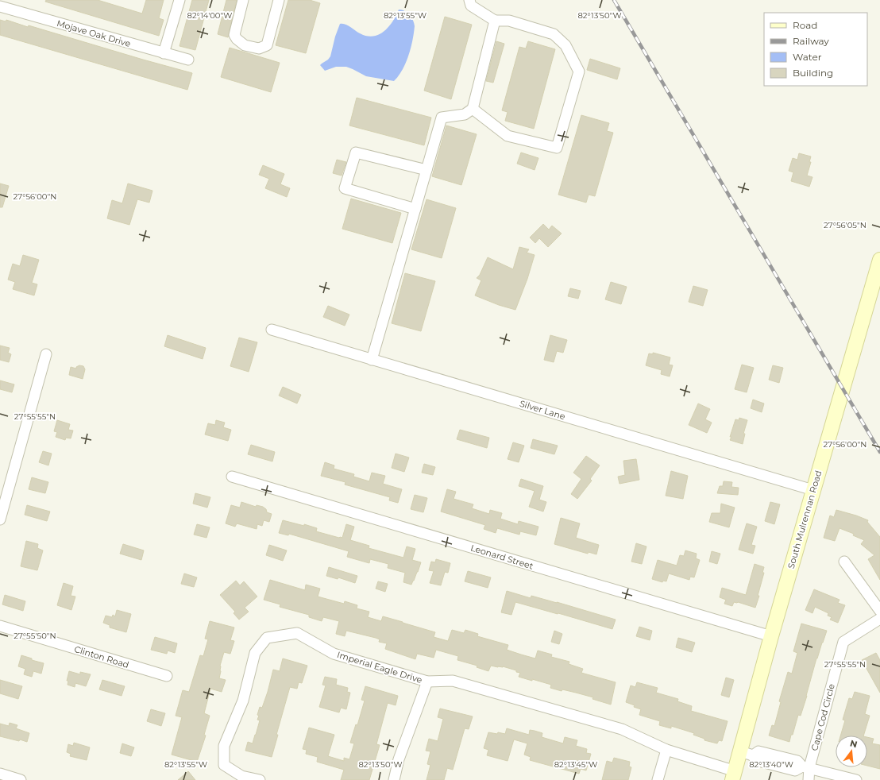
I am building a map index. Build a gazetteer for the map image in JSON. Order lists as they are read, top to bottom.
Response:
{
  "streets": {
    "street": [
      "Mojave Oak Drive",
      "Silver Lane",
      "South Mulrennan Road",
      "Leonard Street",
      "Clinton Road",
      "Imperial Eagle Drive",
      "Cape Cod Circle"
    ]
  },
  "crossings": [
    ["Silver Lane", "South Mulrennan Road"],
    ["South Mulrennan Road", "Leonard Street"],
    ["South Mulrennan Road", "Imperial Eagle Drive"]
  ],
  "legend": [
    "Road",
    "Railway",
    "Water",
    "Building"
  ],
  "north": "top",
  "coordinates": [
    "82°14'00\"W",
    "82°13'55\"W",
    "82°13'50\"W",
    "27°56'00\"N",
    "27°56'05\"N",
    "27°55'55\"N",
    "27°55'50\"N",
    "82°13'45\"W",
    "82°13'40\"W"
  ]
}
